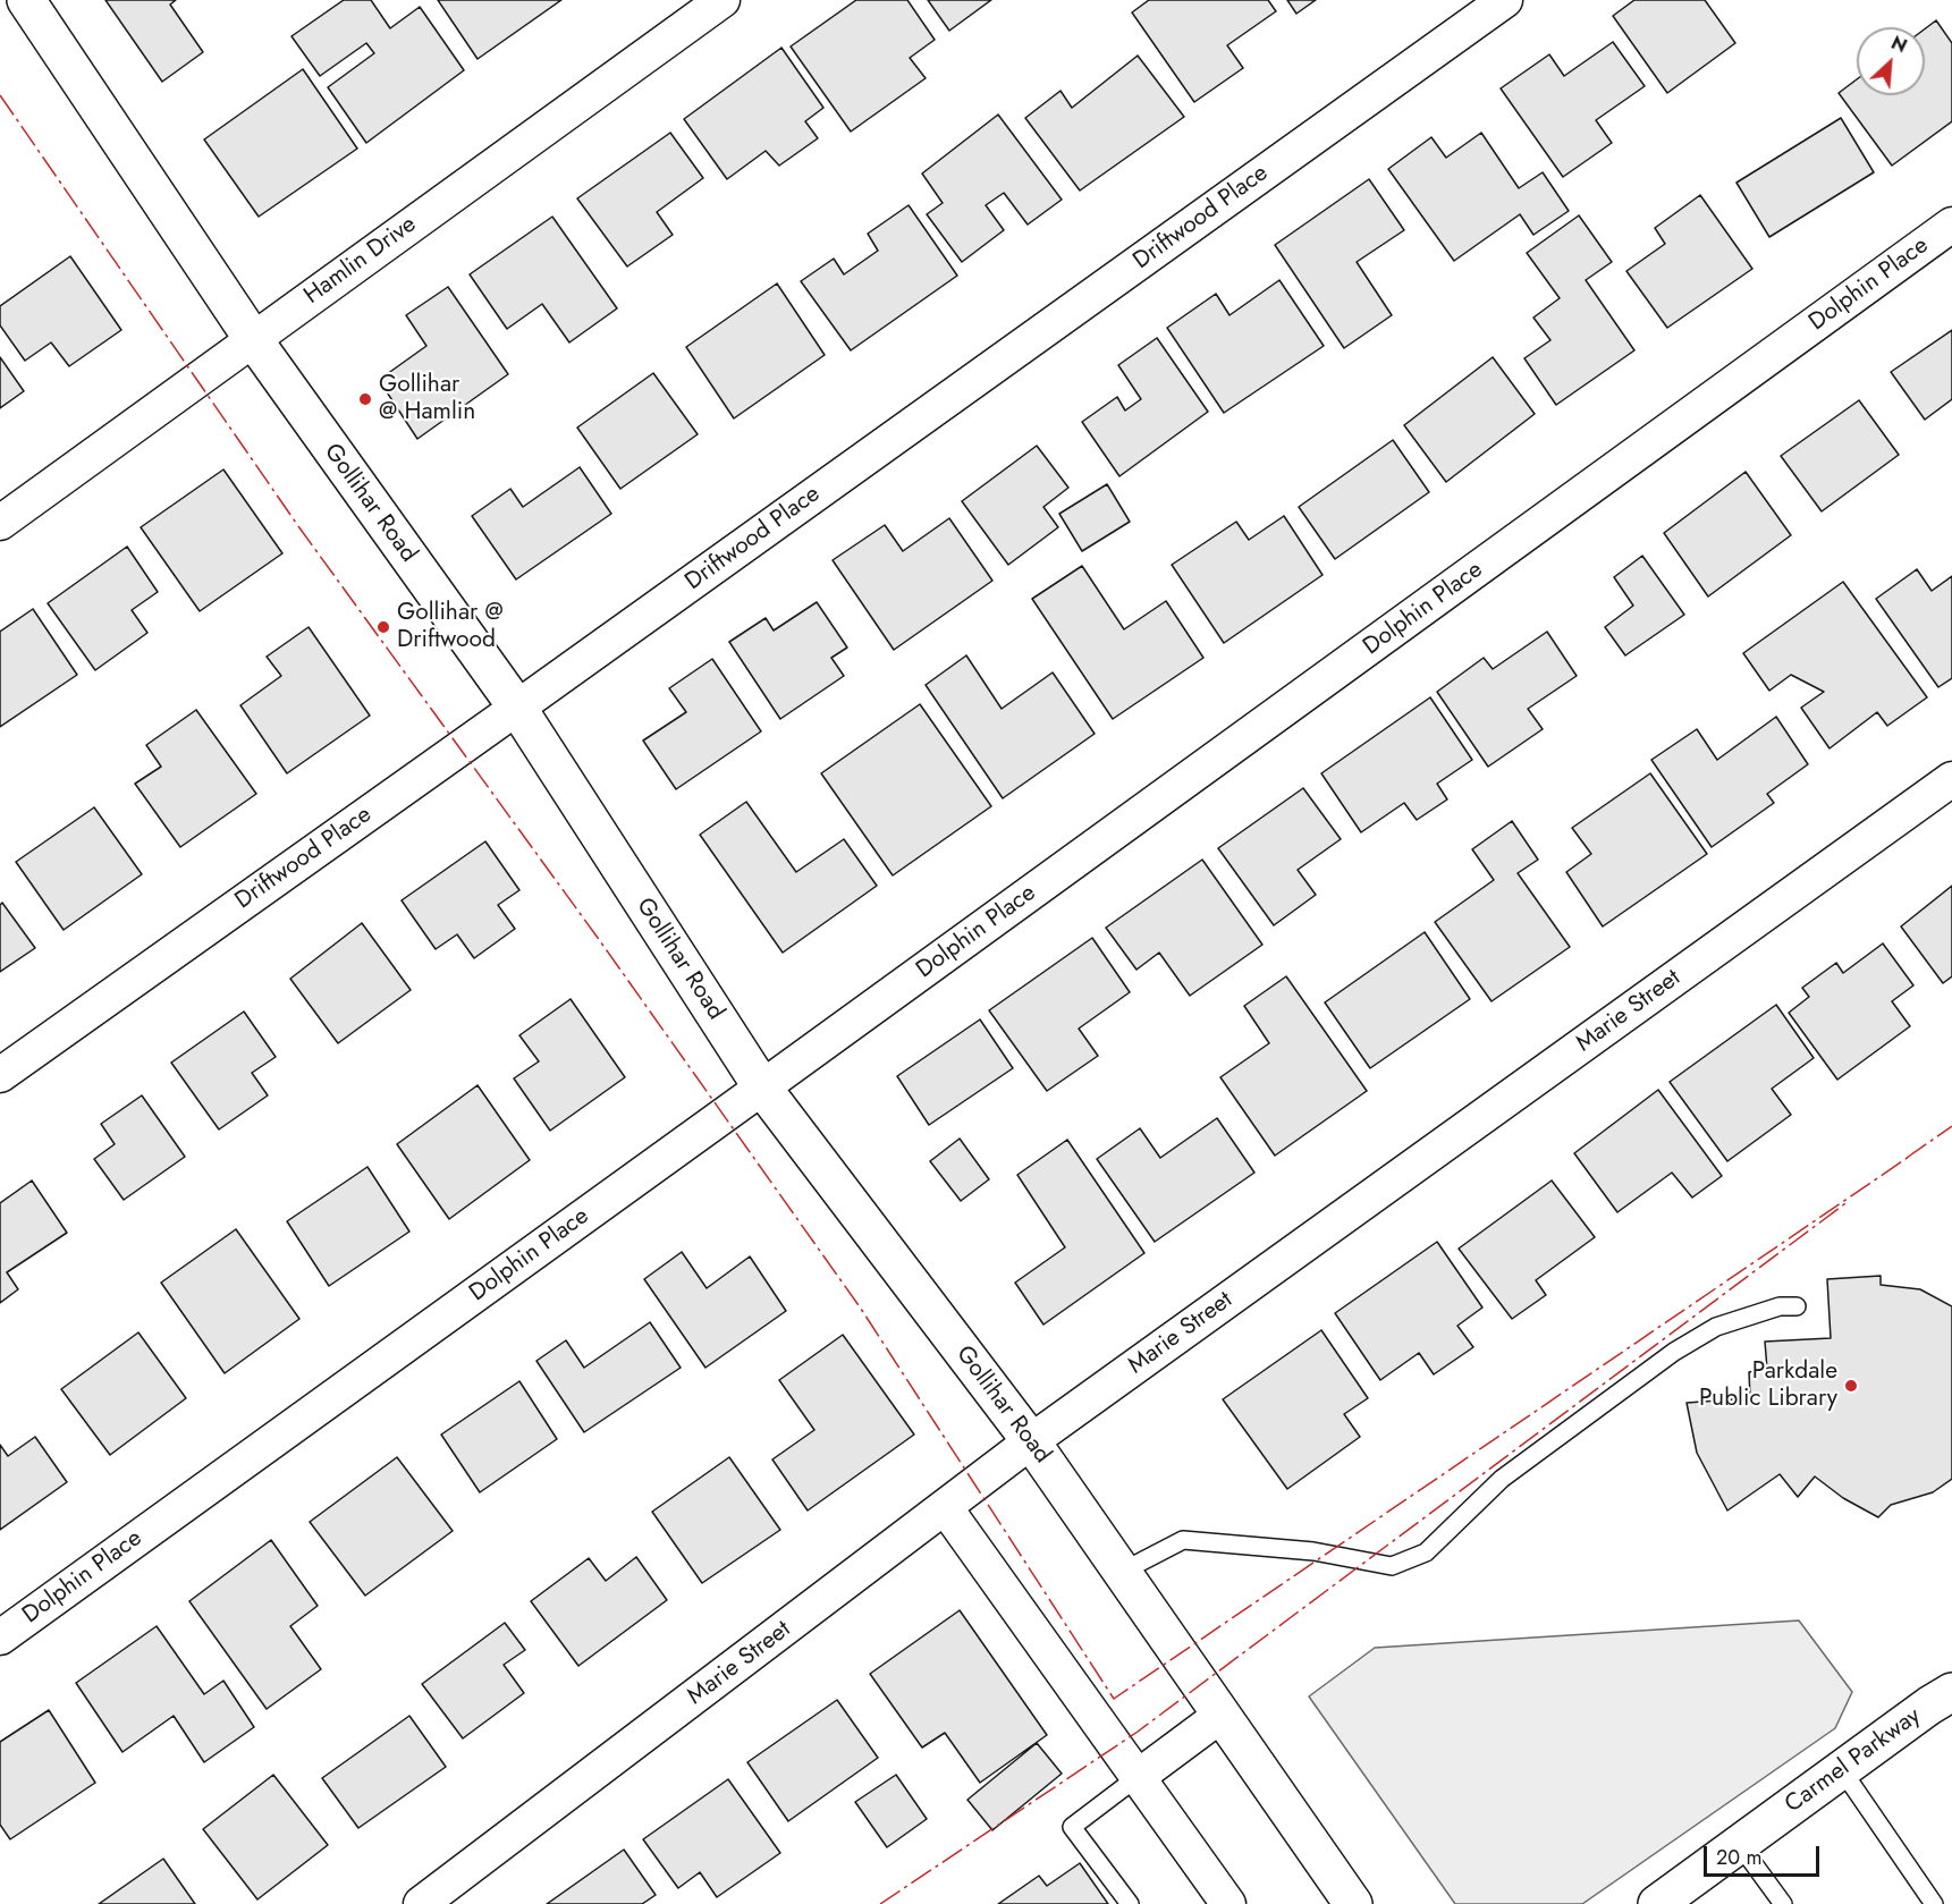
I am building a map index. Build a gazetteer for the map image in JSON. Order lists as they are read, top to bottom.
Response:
{
  "streets": {
    "main road": ["Gollihar Road", "Carmel Parkway"],
    "street": [
      "Driftwood Place",
      "Hamlin Drive",
      "Dolphin Place",
      "Marie Street"
    ]
  },
  "crossings": [
    ["Driftwood Place", "Gollihar Road"],
    ["Hamlin Drive", "Gollihar Road"],
    ["Dolphin Place", "Gollihar Road"],
    ["Gollihar Road", "Marie Street"]
  ],
  "places": ["Gollihar @ Hamlin", "Gollihar @ Driftwood", "Parkdale Public Library"],
  "scale_bar": "20 m",
  "north": "top right"
}
